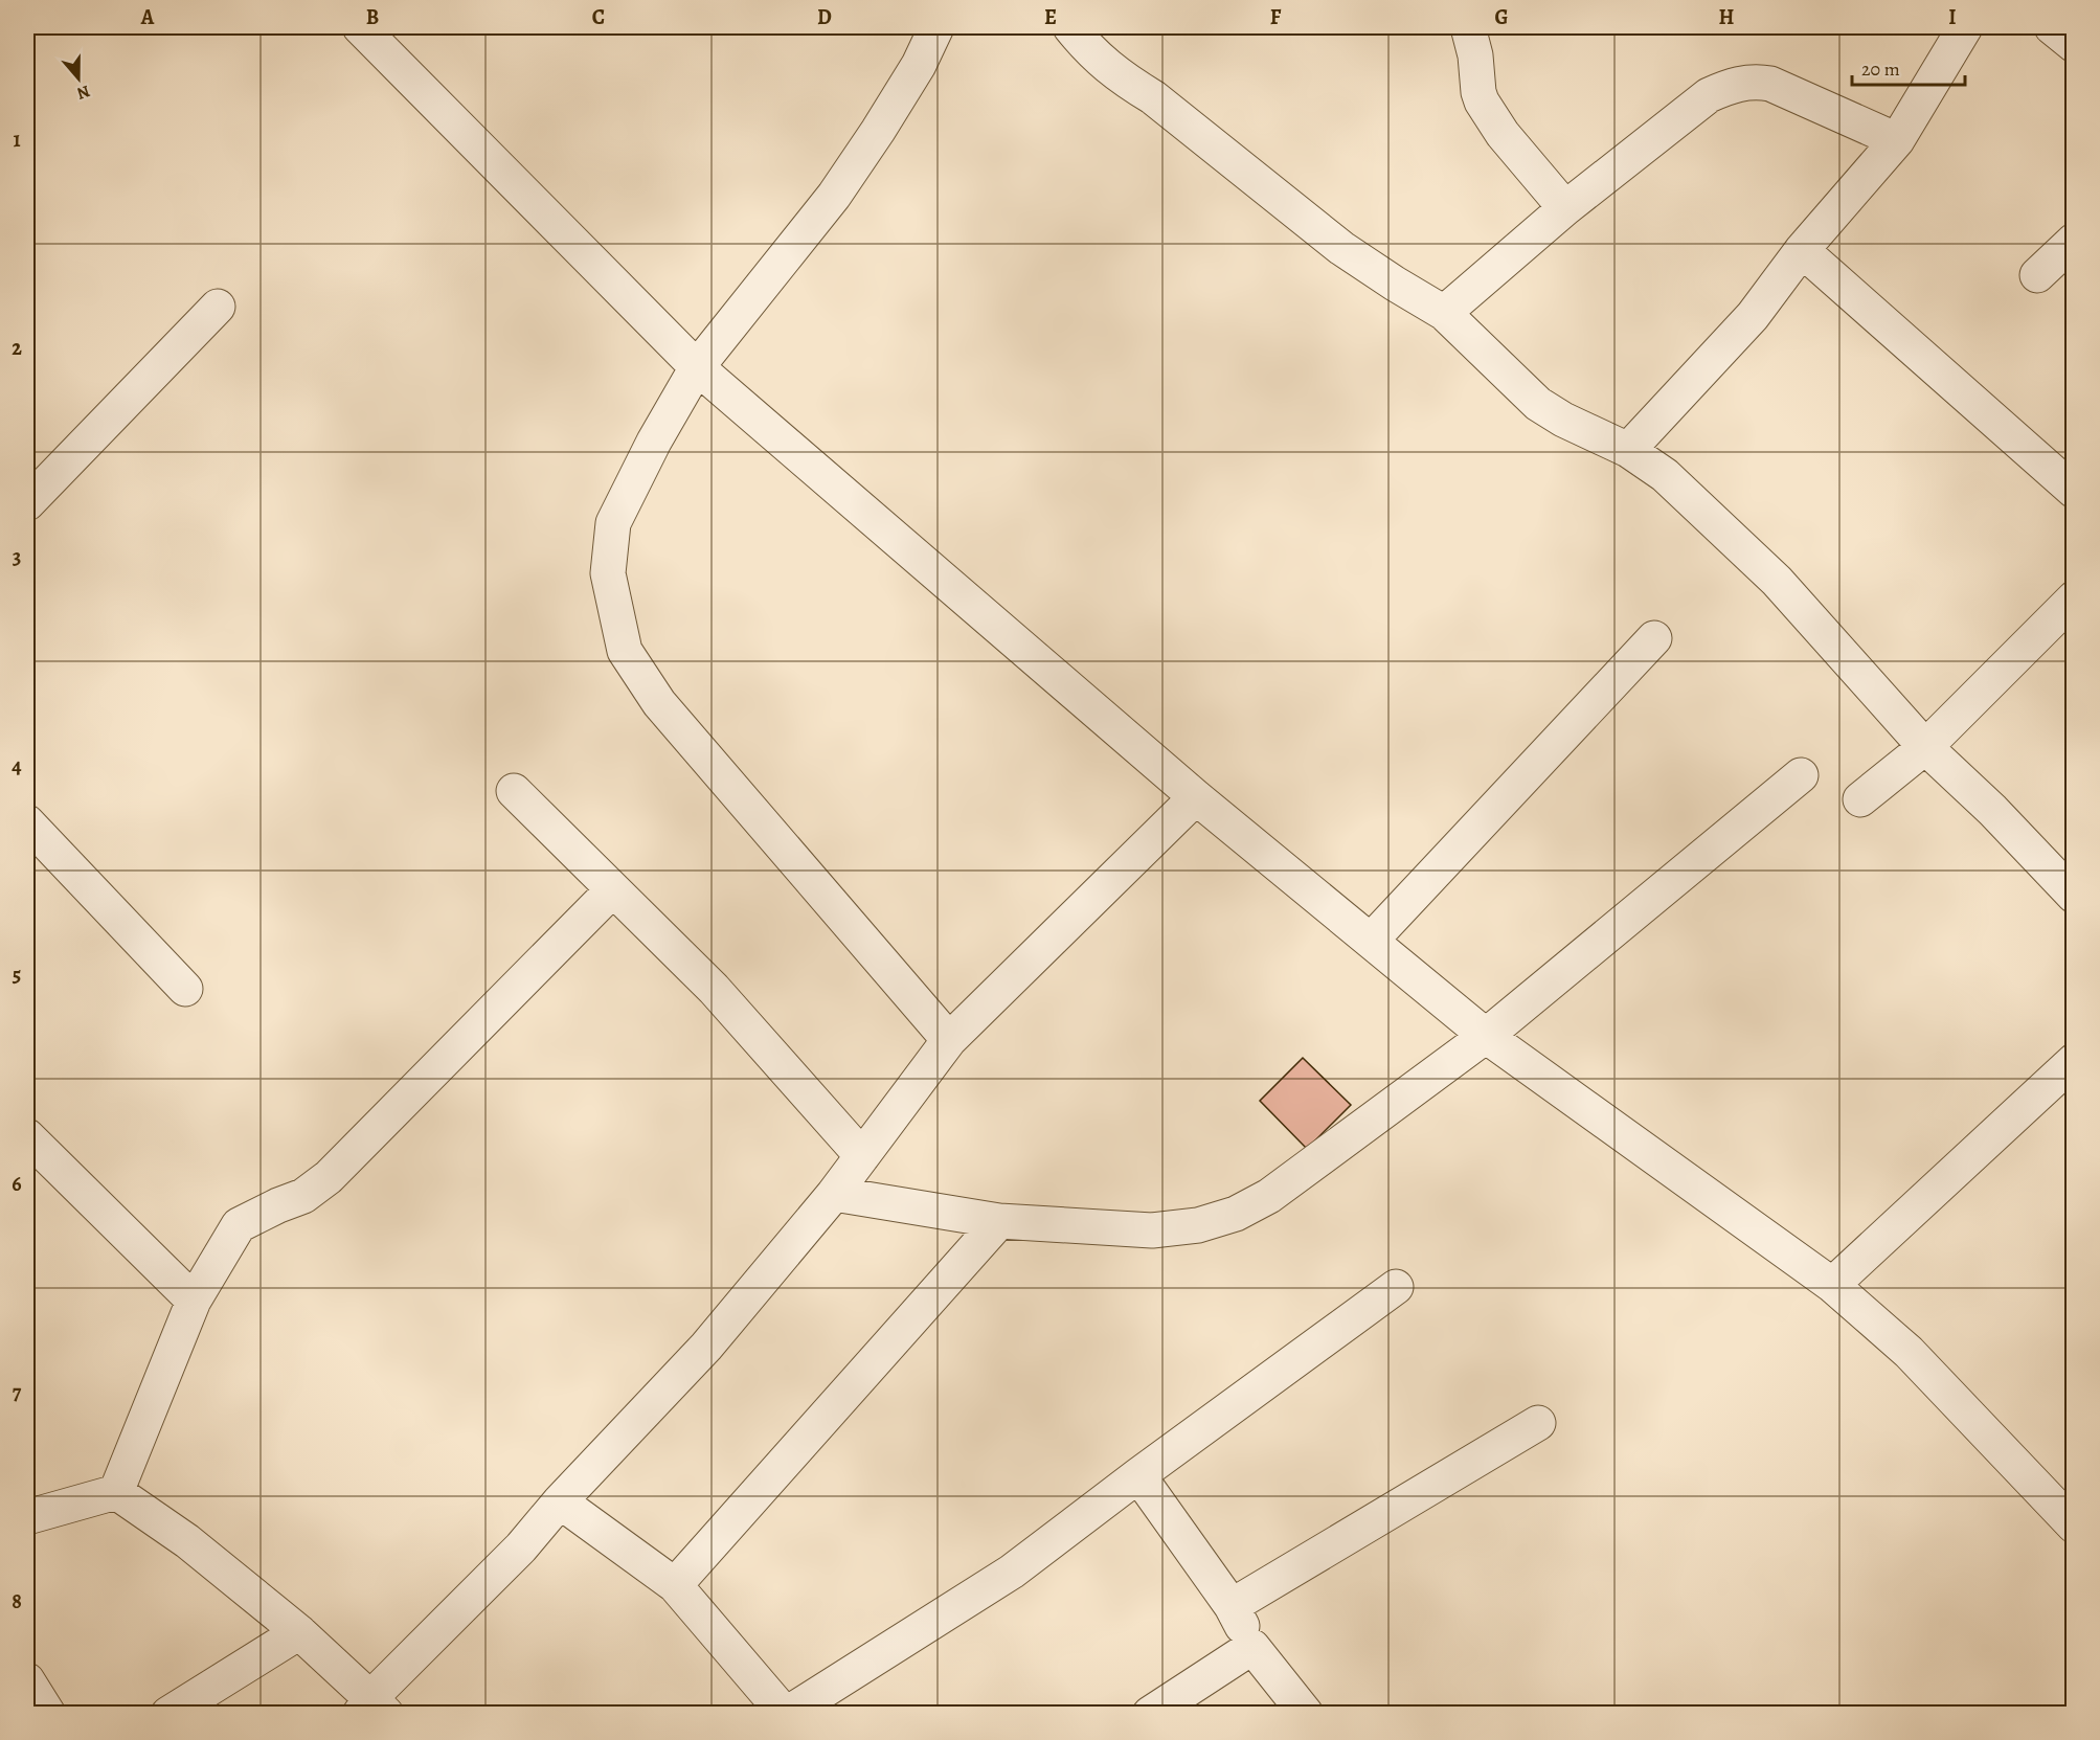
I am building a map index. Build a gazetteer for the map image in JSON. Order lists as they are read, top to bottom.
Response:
{
  "scale_bar": "20 m",
  "north": "bottom",
  "grid": {
    "columns": [
      "A",
      "B",
      "C",
      "D",
      "E",
      "F",
      "G",
      "H",
      "I"
    ],
    "rows": [
      "1",
      "2",
      "3",
      "4",
      "5",
      "6",
      "7",
      "8"
    ]
  }
}
